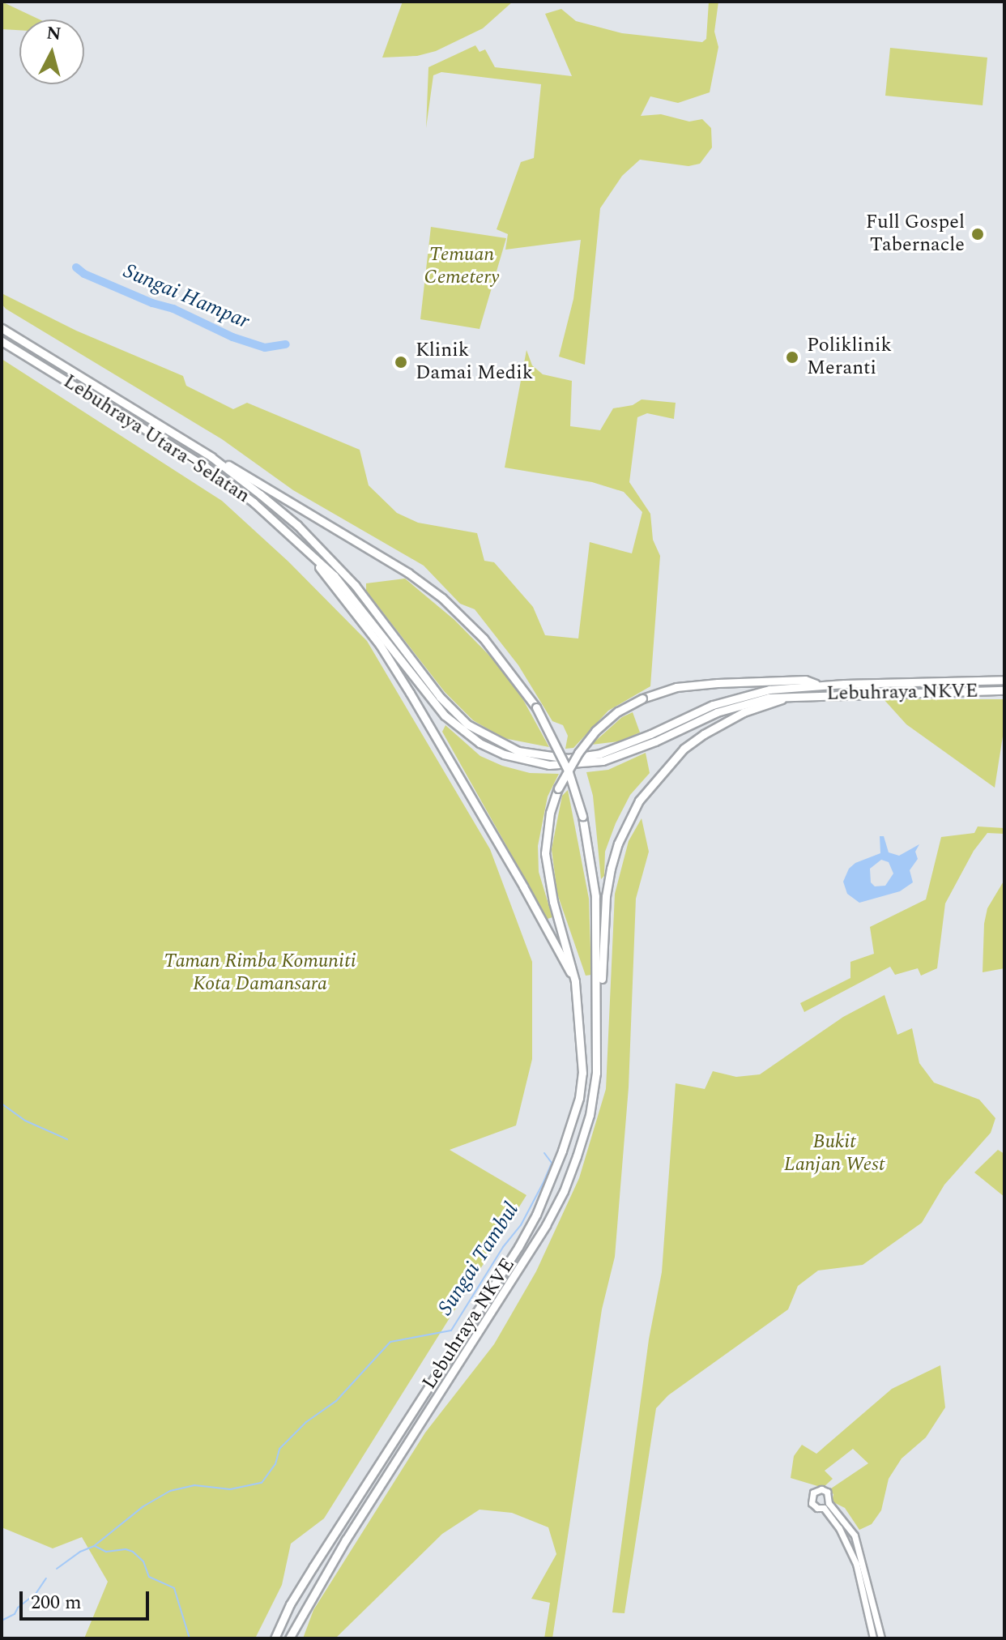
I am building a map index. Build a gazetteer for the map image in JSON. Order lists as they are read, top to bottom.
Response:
{
  "streets": {
    "highway": ["Lebuhraya Utara–Selatan", "Lebuhraya NKVE"]
  },
  "water": ["Sungai Hampar", "Sungai Tambul"],
  "parks": ["Temuan Cemetery", "Taman Rimba Komuniti Kota Damansara", "Bukit Lanjan West"],
  "places": ["Full Gospel Tabernacle", "Poliklinik Meranti", "Klinik Damai Medik"],
  "scale_bar": "200 m",
  "north": "top"
}
